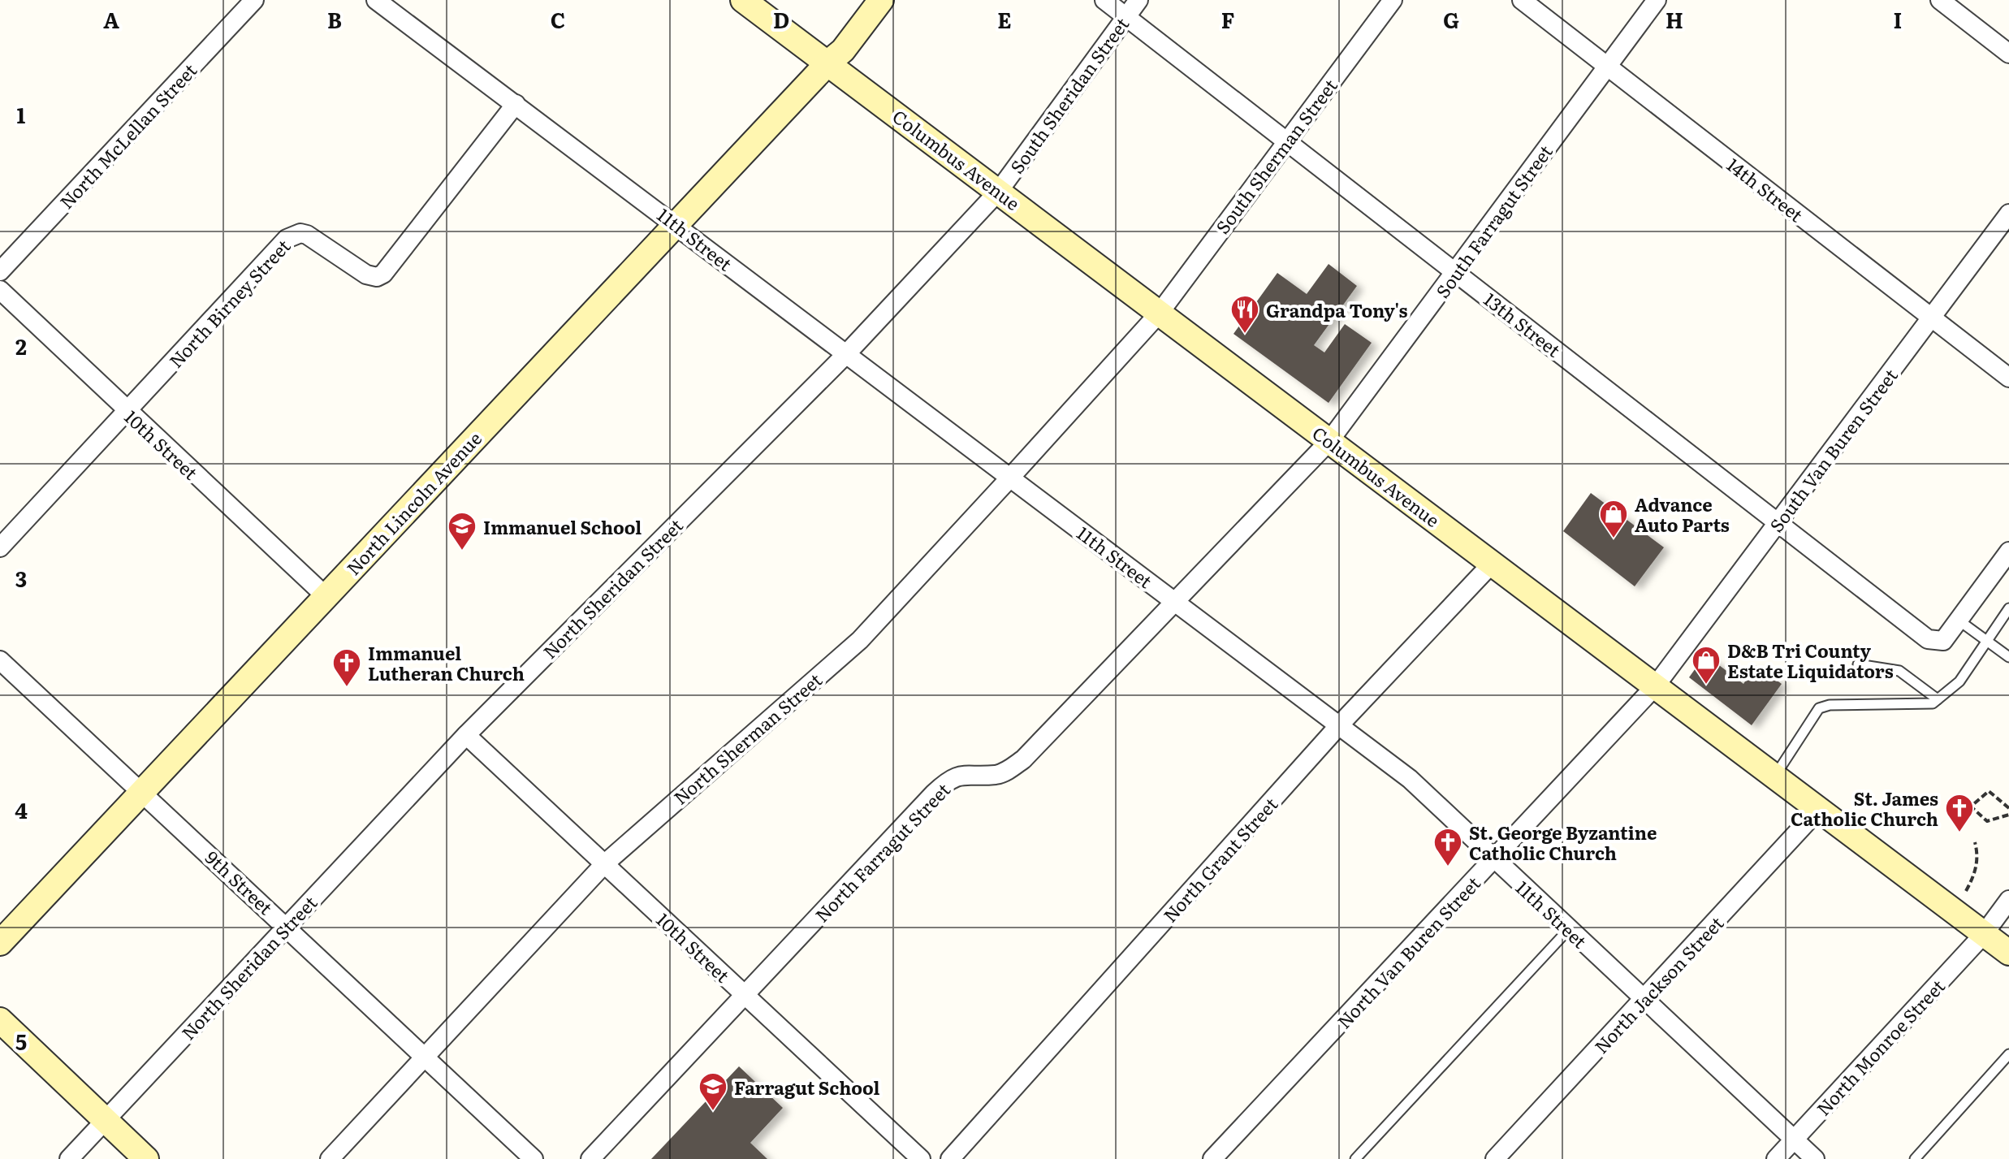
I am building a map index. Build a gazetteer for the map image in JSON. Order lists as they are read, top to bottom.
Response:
{
  "streets": {
    "street": [
      "South Sheridan Street",
      "North McLellan Street",
      "South Sherman Street",
      "Columbus Avenue",
      "14th Street",
      "South Farragut Street",
      "11th Street",
      "North Birney Street",
      "13th Street",
      "10th Street",
      "South Van Buren Street",
      "North Lincoln Avenue",
      "North Sheridan Street",
      "North Sherman Street",
      "North Farragut Street",
      "North Grant Street",
      "9th Street",
      "North Van Buren Street",
      "North Jackson Street",
      "North Monroe Street"
    ]
  },
  "crossings": [
    ["South Sheridan Street", "Columbus Avenue"],
    ["South Sheridan Street", "13th Street"],
    ["South Sheridan Street", "North Sheridan Street"],
    ["South Sherman Street", "Columbus Avenue"],
    ["South Sherman Street", "13th Street"],
    ["South Sherman Street", "North Sherman Street"],
    ["Columbus Avenue", "South Farragut Street"],
    ["Columbus Avenue", "South Van Buren Street"],
    ["Columbus Avenue", "North Lincoln Avenue"],
    ["Columbus Avenue", "North Sheridan Street"],
    ["Columbus Avenue", "North Sherman Street"],
    ["Columbus Avenue", "North Farragut Street"],
    ["Columbus Avenue", "North Grant Street"],
    ["Columbus Avenue", "North Van Buren Street"],
    ["Columbus Avenue", "North Jackson Street"],
    ["Columbus Avenue", "North Monroe Street"],
    ["14th Street", "South Farragut Street"],
    ["14th Street", "South Van Buren Street"],
    ["South Farragut Street", "13th Street"],
    ["South Farragut Street", "North Farragut Street"],
    ["11th Street", "North Birney Street"],
    ["11th Street", "North Lincoln Avenue"],
    ["11th Street", "North Sheridan Street"],
    ["11th Street", "North Sherman Street"],
    ["11th Street", "North Farragut Street"],
    ["11th Street", "North Grant Street"],
    ["11th Street", "North Van Buren Street"],
    ["11th Street", "North Jackson Street"],
    ["11th Street", "North Monroe Street"],
    ["North Birney Street", "10th Street"],
    ["13th Street", "South Van Buren Street"],
    ["10th Street", "North Lincoln Avenue"],
    ["10th Street", "North Sheridan Street"],
    ["10th Street", "North Sherman Street"],
    ["10th Street", "North Farragut Street"],
    ["South Van Buren Street", "North Van Buren Street"],
    ["North Lincoln Avenue", "9th Street"],
    ["North Sheridan Street", "9th Street"],
    ["North Sherman Street", "9th Street"]
  ],
  "places": {
    "restaurant": ["Grandpa Tony's"],
    "shop": ["Advance Auto Parts", "D&B Tri County Estate Liquidators"],
    "school or university": ["Immanuel School", "Farragut School"],
    "church": ["Immanuel Lutheran Church", "St. James Catholic Church", "St. George Byzantine Catholic Church"]
  },
  "grid": {
    "columns": [
      "A",
      "B",
      "C",
      "D",
      "E",
      "F",
      "G",
      "H",
      "I"
    ],
    "rows": [
      "1",
      "2",
      "3",
      "4",
      "5"
    ]
  }
}
